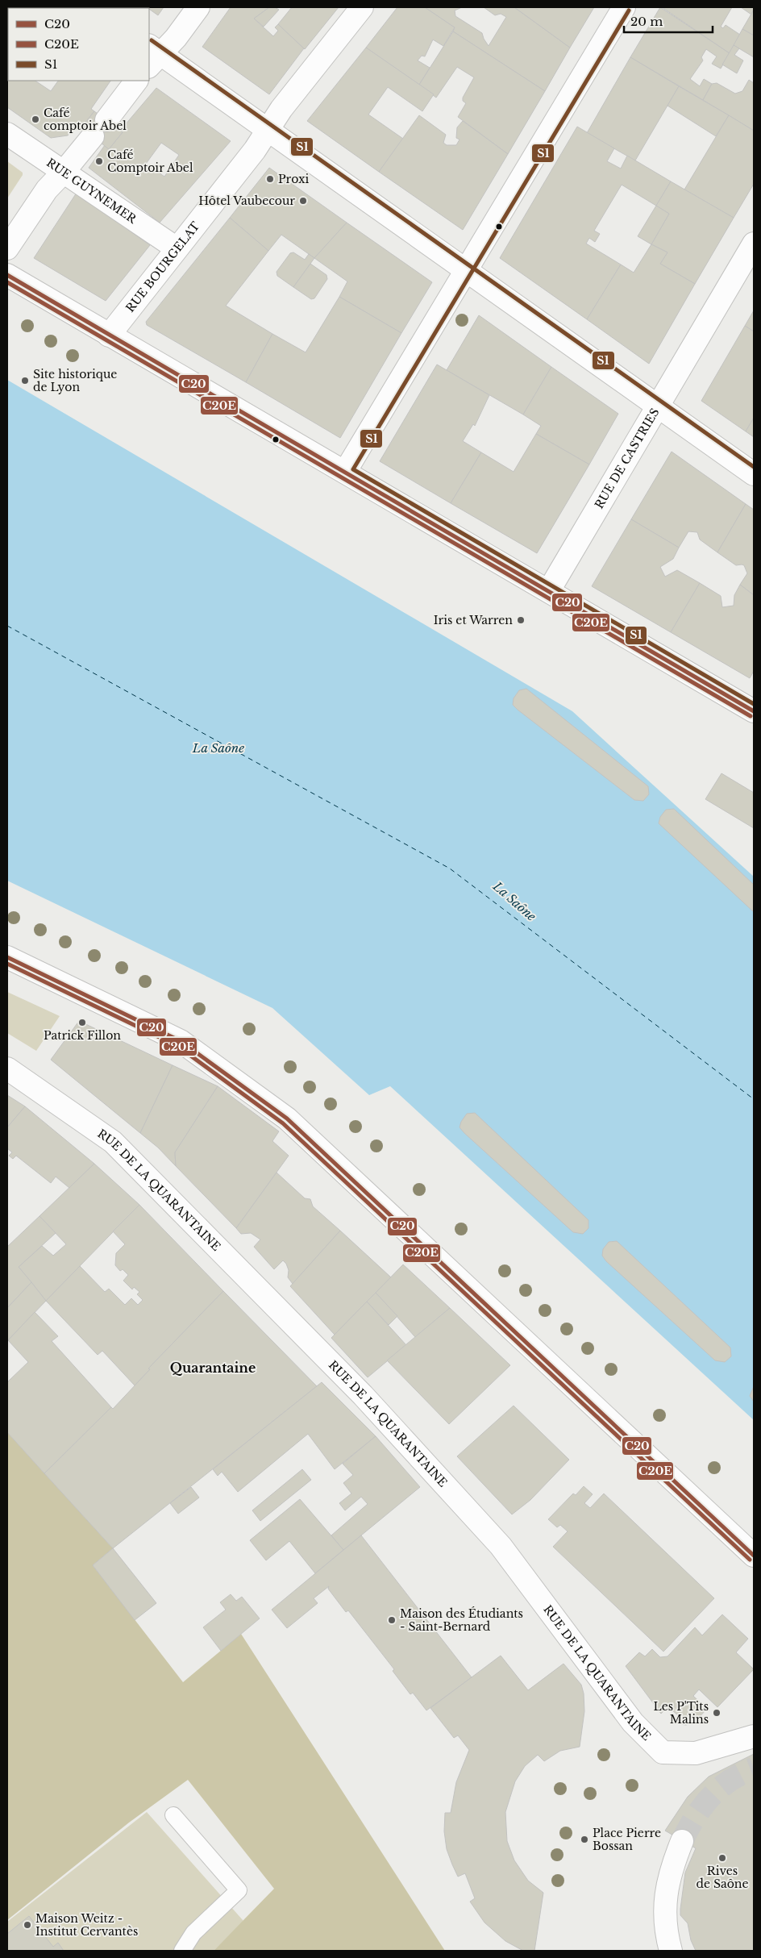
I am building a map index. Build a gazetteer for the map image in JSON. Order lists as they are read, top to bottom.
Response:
{
  "streets": {
    "main road": [
      "RUE GUYNEMER",
      "RUE BOURGELAT",
      "RUE DE CASTRIES",
      "RUE DE LA QUARANTAINE"
    ]
  },
  "crossings": [
    ["RUE GUYNEMER", "RUE BOURGELAT"]
  ],
  "districts": ["Quarantaine"],
  "water": ["La Saône"],
  "places": [
    "Café comptoir Abel",
    "Café Comptoir Abel",
    "Proxi",
    "Hôtel Vaubecour",
    "Site historique de Lyon",
    "Iris et Warren",
    "Patrick Fillon",
    "Maison des Étudiants - Saint-Bernard",
    "Les P'Tits Malins",
    "Place Pierre Bossan",
    "Rives de Saône",
    "Maison Weitz - Institut Cervantès"
  ],
  "lines": ["transit line S1", "transit line C20", "transit line C20E"],
  "legend": ["C20", "C20E", "S1"],
  "scale_bar": "20 m"
}
